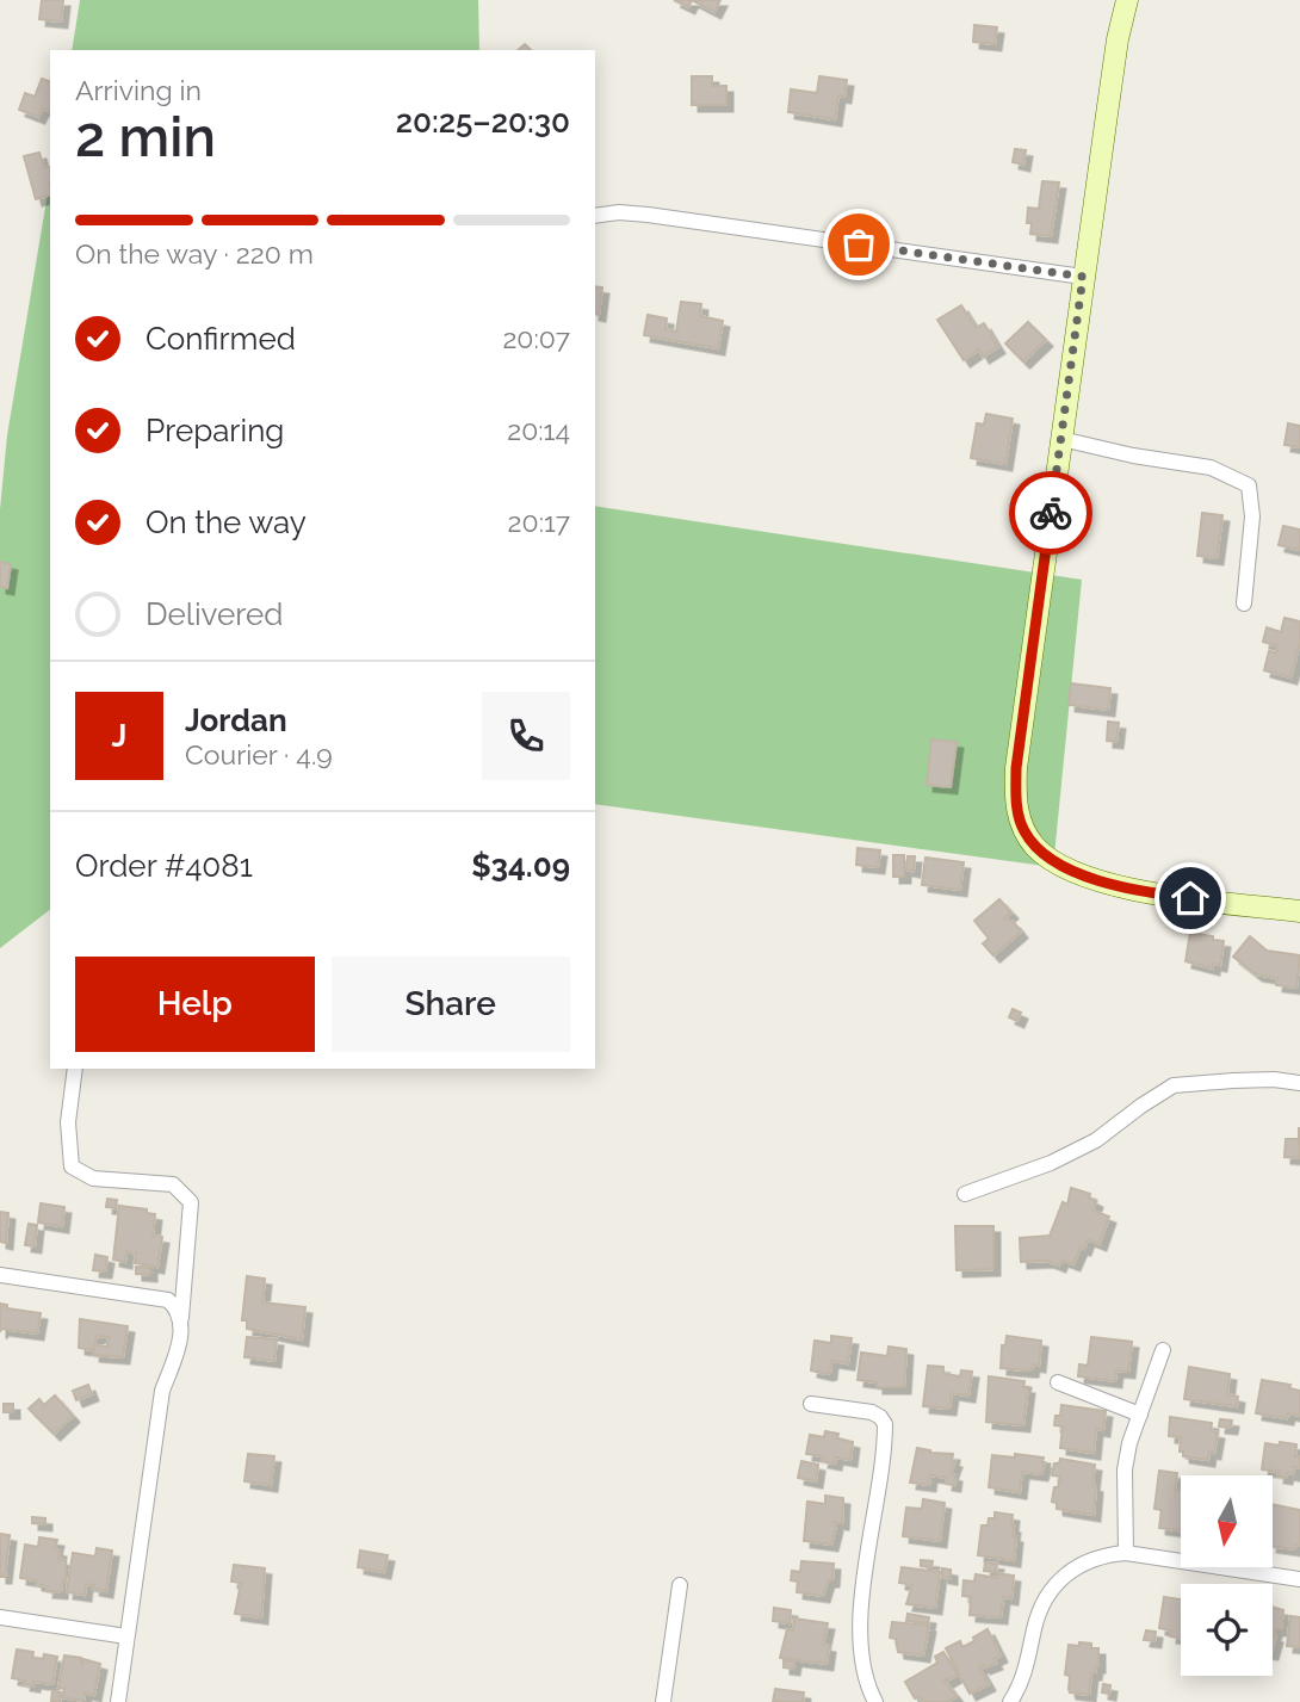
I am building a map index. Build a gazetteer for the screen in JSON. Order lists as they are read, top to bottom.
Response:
{
  "north": "bottom",
  "page": {
    "heading": ["2 min", "Arriving in", "20:25–20:30"],
    "panel": [
      "Jordan",
      "Courier · 4.9",
      "Order #4081",
      "$34.09"
    ],
    "bar": "On the way · 220 m",
    "list": [
      ["Confirmed", "20:07"],
      ["Preparing", "20:14"],
      ["On the way", "20:17"],
      "Delivered"
    ],
    "round": "J",
    "buttons": ["Help", "Share"]
  }
}
